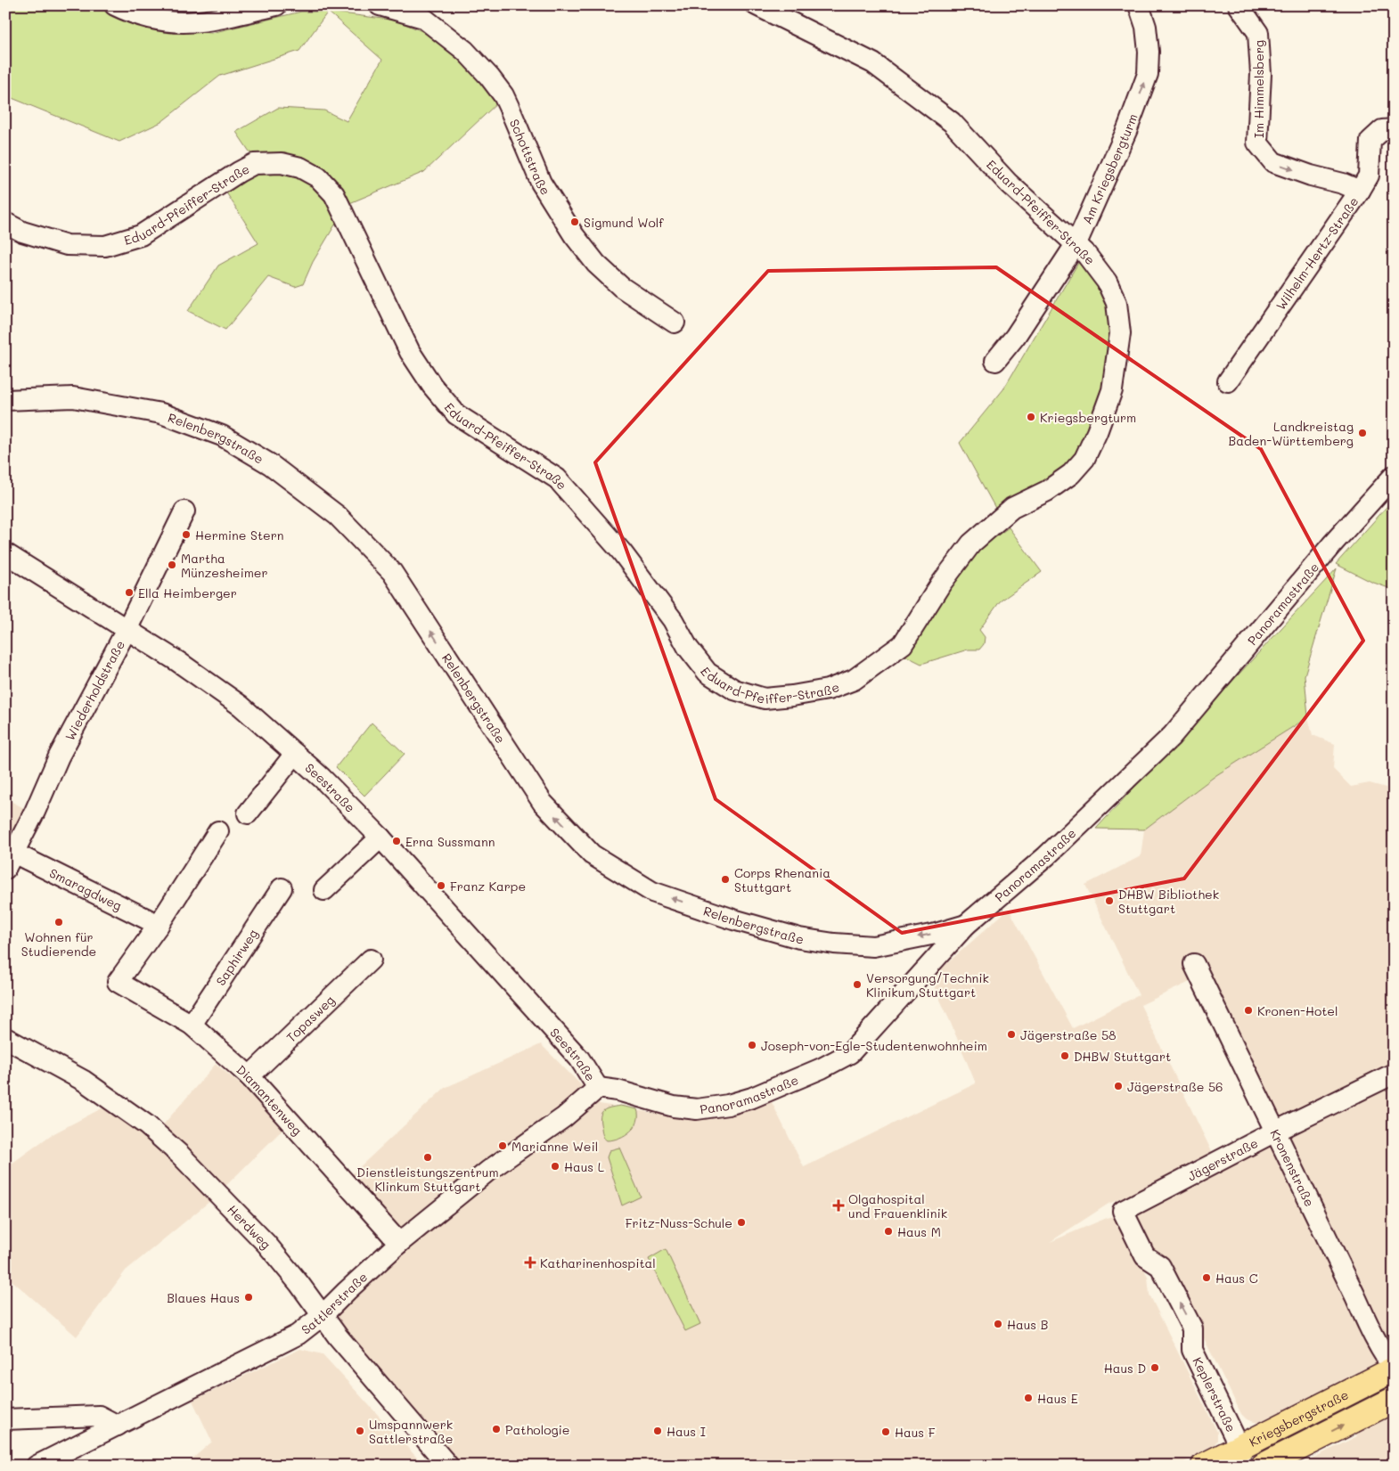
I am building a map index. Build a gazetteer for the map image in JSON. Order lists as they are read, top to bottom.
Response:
{
  "streets": {
    "main road": ["Kriegsbergstraße"],
    "street": [
      "Im Himmelsberg",
      "Schottstraße",
      "Am Kriegsbergturm",
      "Eduard-Pfeiffer-Straße",
      "Wilhelm-Hertz-Straße",
      "Relenbergstraße",
      "Panoramastraße",
      "Wiederholdstraße",
      "Seestraße",
      "Smaragdweg",
      "Saphirweg",
      "Topasweg",
      "Diamantenweg",
      "Jägerstraße",
      "Kronenstraße",
      "Herdweg",
      "Sattlerstraße",
      "Keplerstraße"
    ]
  },
  "crossings": [
    ["Im Himmelsberg", "Wilhelm-Hertz-Straße"],
    ["Am Kriegsbergturm", "Eduard-Pfeiffer-Straße"],
    ["Relenbergstraße", "Panoramastraße"],
    ["Panoramastraße", "Seestraße"],
    ["Panoramastraße", "Sattlerstraße"],
    ["Wiederholdstraße", "Seestraße"],
    ["Wiederholdstraße", "Smaragdweg"],
    ["Seestraße", "Sattlerstraße"],
    ["Smaragdweg", "Diamantenweg"],
    ["Saphirweg", "Diamantenweg"],
    ["Topasweg", "Diamantenweg"],
    ["Diamantenweg", "Sattlerstraße"],
    ["Jägerstraße", "Kronenstraße"],
    ["Jägerstraße", "Keplerstraße"],
    ["Kronenstraße", "Kriegsbergstraße"],
    ["Herdweg", "Sattlerstraße"],
    ["Keplerstraße", "Kriegsbergstraße"]
  ],
  "one_way": [
    "Im Himmelsberg",
    "Am Kriegsbergturm",
    "Relenbergstraße",
    "Keplerstraße"
  ],
  "places": {
    "other": [
      "Sigmund Wolf",
      "Kriegsbergturm",
      "Landkreistag Baden-Württemberg",
      "Hermine Stern",
      "Martha Münzesheimer",
      "Ella Heimberger",
      "Erna Sussmann",
      "Corps Rhenania Stuttgart",
      "Franz Karpe",
      "DHBW Bibliothek Stuttgart",
      "Wohnen für Studierende",
      "Versorgung/Technik Klinikum Stuttgart",
      "Kronen-Hotel",
      "Jägerstraße 58",
      "Joseph-von-Egle-Studentenwohnheim",
      "DHBW Stuttgart",
      "Jägerstraße 56",
      "Marianne Weil",
      "Dienstleistungszentrum Klinkum Stuttgart",
      "Haus L",
      "Fritz-Nuss-Schule",
      "Haus M",
      "Haus C",
      "Blaues Haus",
      "Haus B",
      "Haus D",
      "Haus E",
      "Pathologie",
      "Umspannwerk Sattlerstraße",
      "Haus I",
      "Haus F"
    ],
    "health": ["Olgahospital und Frauenklinik", "Katharinenhospital"]
  }
}
